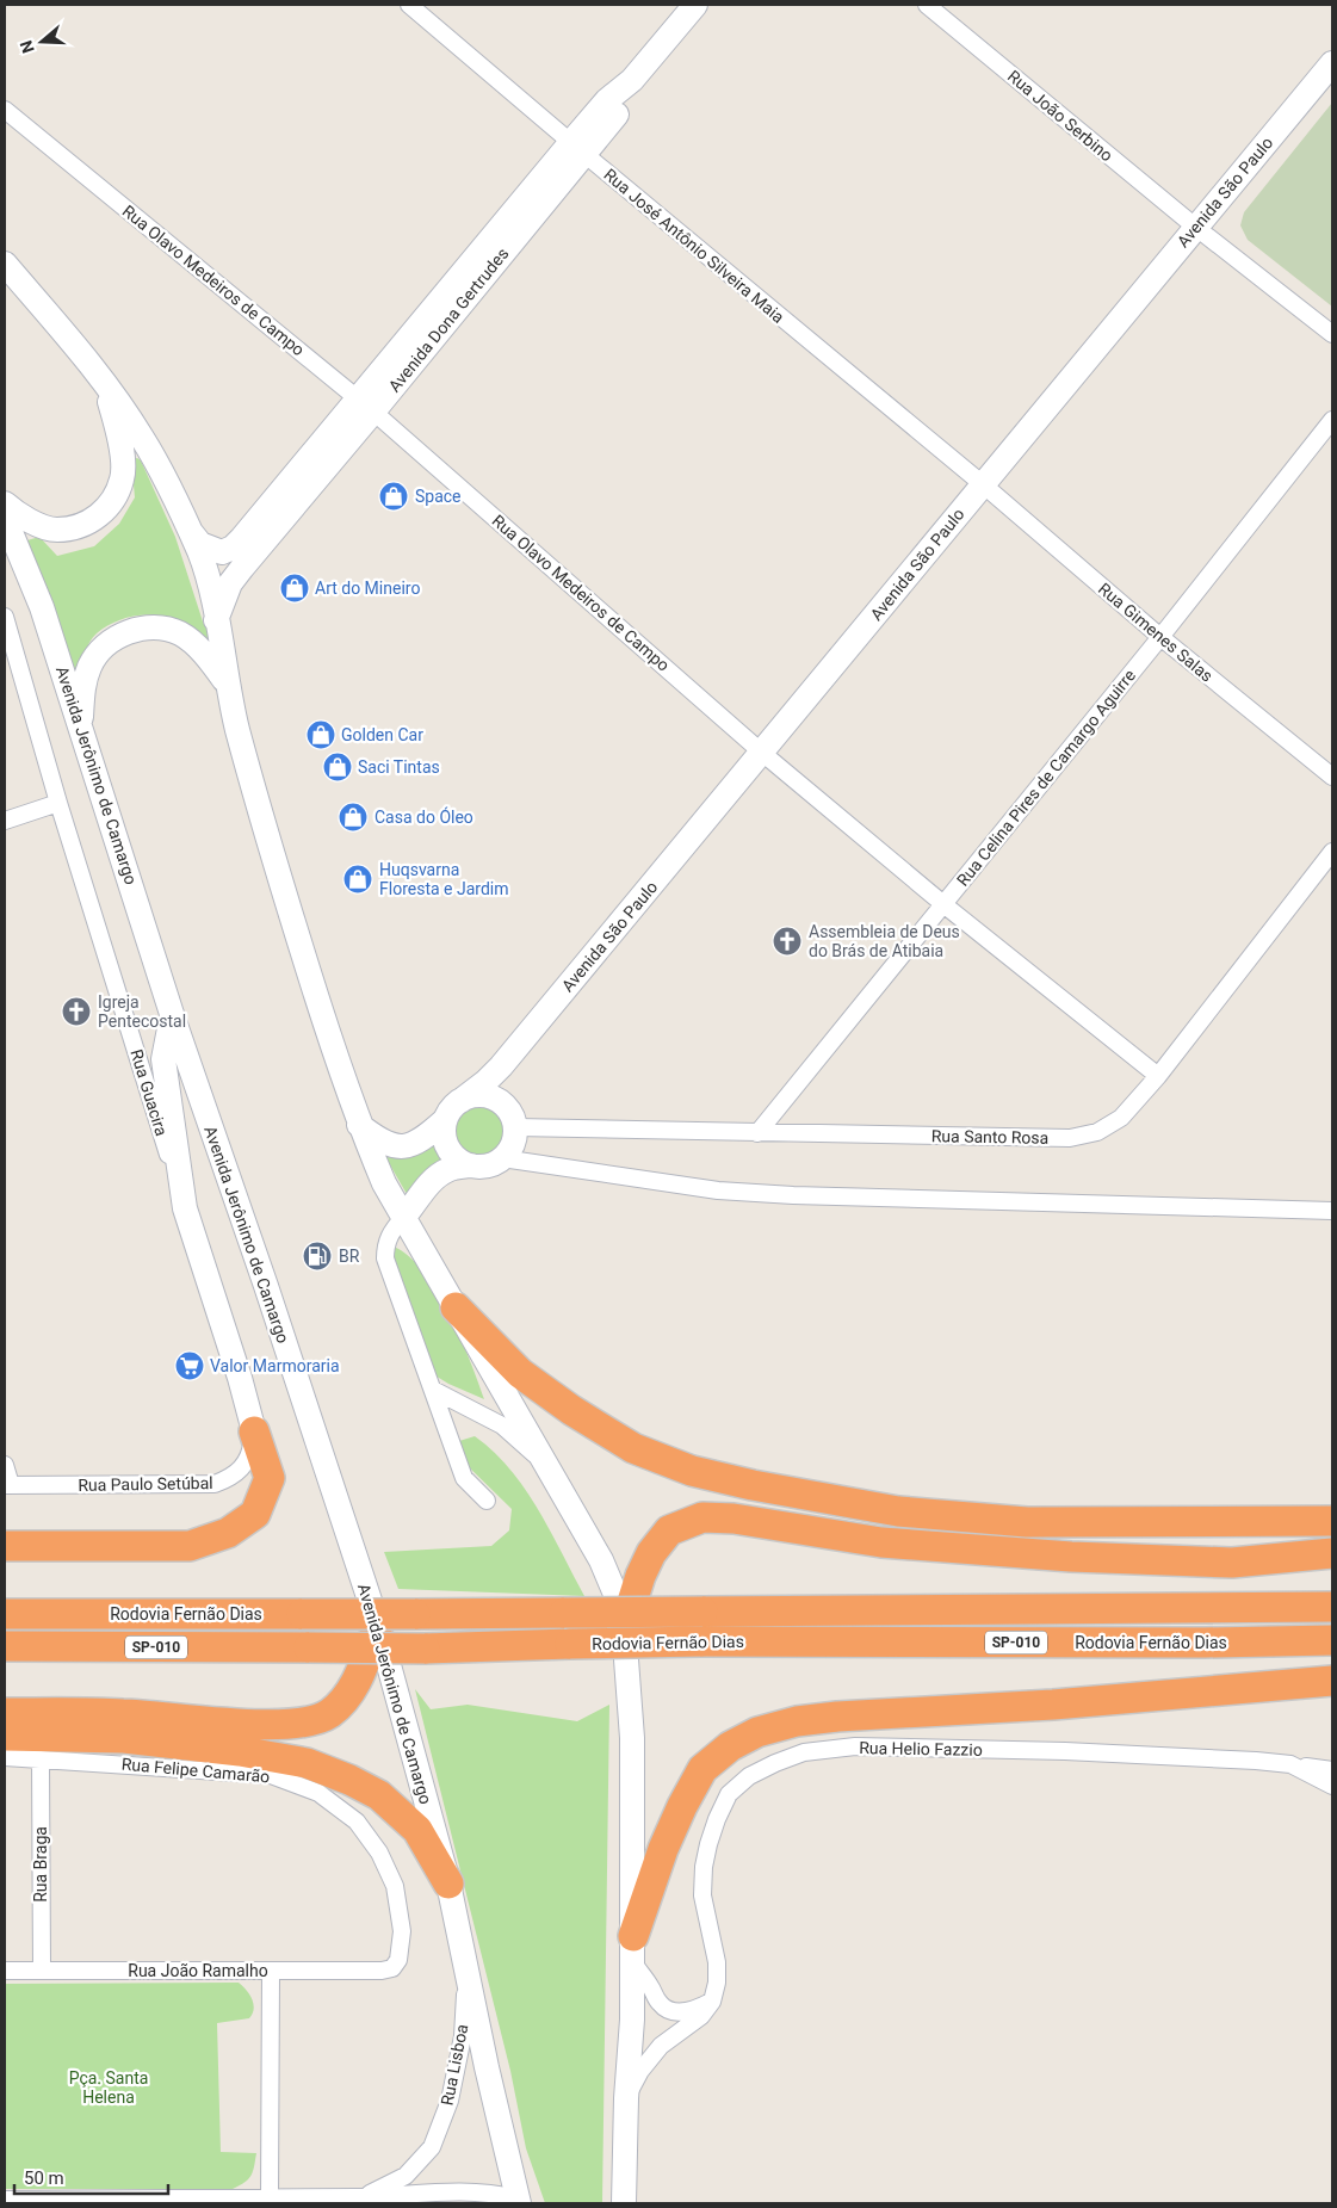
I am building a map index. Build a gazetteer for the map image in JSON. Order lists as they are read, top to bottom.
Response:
{
  "streets": {
    "highway": ["Rodovia Fernão Dias", "SP-010"],
    "main road": [
      "Avenida São Paulo",
      "Avenida Dona Gertrudes",
      "Avenida Jerônimo de Camargo",
      "Rua Guacira"
    ],
    "street": [
      "Rua João Serbino",
      "Rua José Antônio Silveira Maia",
      "Rua Olavo Medeiros de Campo",
      "Rua Gimenes Salas",
      "Rua Celina Pires de Camargo Aguirre",
      "Rua Santo Rosa",
      "Rua Paulo Setúbal",
      "Rua Helio Fazzio",
      "Rua Felipe Camarão",
      "Rua Braga",
      "Rua João Ramalho",
      "Rua Lisboa"
    ]
  },
  "crossings": [
    ["Rua João Serbino", "Avenida São Paulo"],
    ["Avenida São Paulo", "Rua José Antônio Silveira Maia"],
    ["Avenida São Paulo", "Rua Olavo Medeiros de Campo"],
    ["Avenida São Paulo", "Rua Gimenes Salas"],
    ["Avenida São Paulo", "Rua Santo Rosa"],
    ["Rua José Antônio Silveira Maia", "Avenida Dona Gertrudes"],
    ["Rua José Antônio Silveira Maia", "Rua Gimenes Salas"],
    ["Rua Olavo Medeiros de Campo", "Avenida Dona Gertrudes"],
    ["Rua Olavo Medeiros de Campo", "Rua Celina Pires de Camargo Aguirre"],
    ["Rua Olavo Medeiros de Campo", "Rua Santo Rosa"],
    ["Rua Gimenes Salas", "Rua Celina Pires de Camargo Aguirre"],
    ["Avenida Jerônimo de Camargo", "Rua Lisboa"],
    ["Rua Celina Pires de Camargo Aguirre", "Rua Santo Rosa"],
    ["Rua Guacira", "Rua Paulo Setúbal"],
    ["Rua Felipe Camarão", "Rua Braga"],
    ["Rua Felipe Camarão", "Rua João Ramalho"],
    ["Rua Braga", "Rua João Ramalho"]
  ],
  "parks": ["Pça. Santa Helena"],
  "places": {
    "shop": [
      "Space",
      "Art do Mineiro",
      "Golden Car",
      "Saci Tintas",
      "Casa do Óleo",
      "Huqsvarna Floresta e Jardim"
    ],
    "church": ["Assembleia de Deus do Brás de Atibaia", "Igreja Pentecostal"],
    "fuel station": ["BR"],
    "supermarket": ["Valor Marmoraria"]
  },
  "scale_bar": "50 m",
  "north": "left"
}
